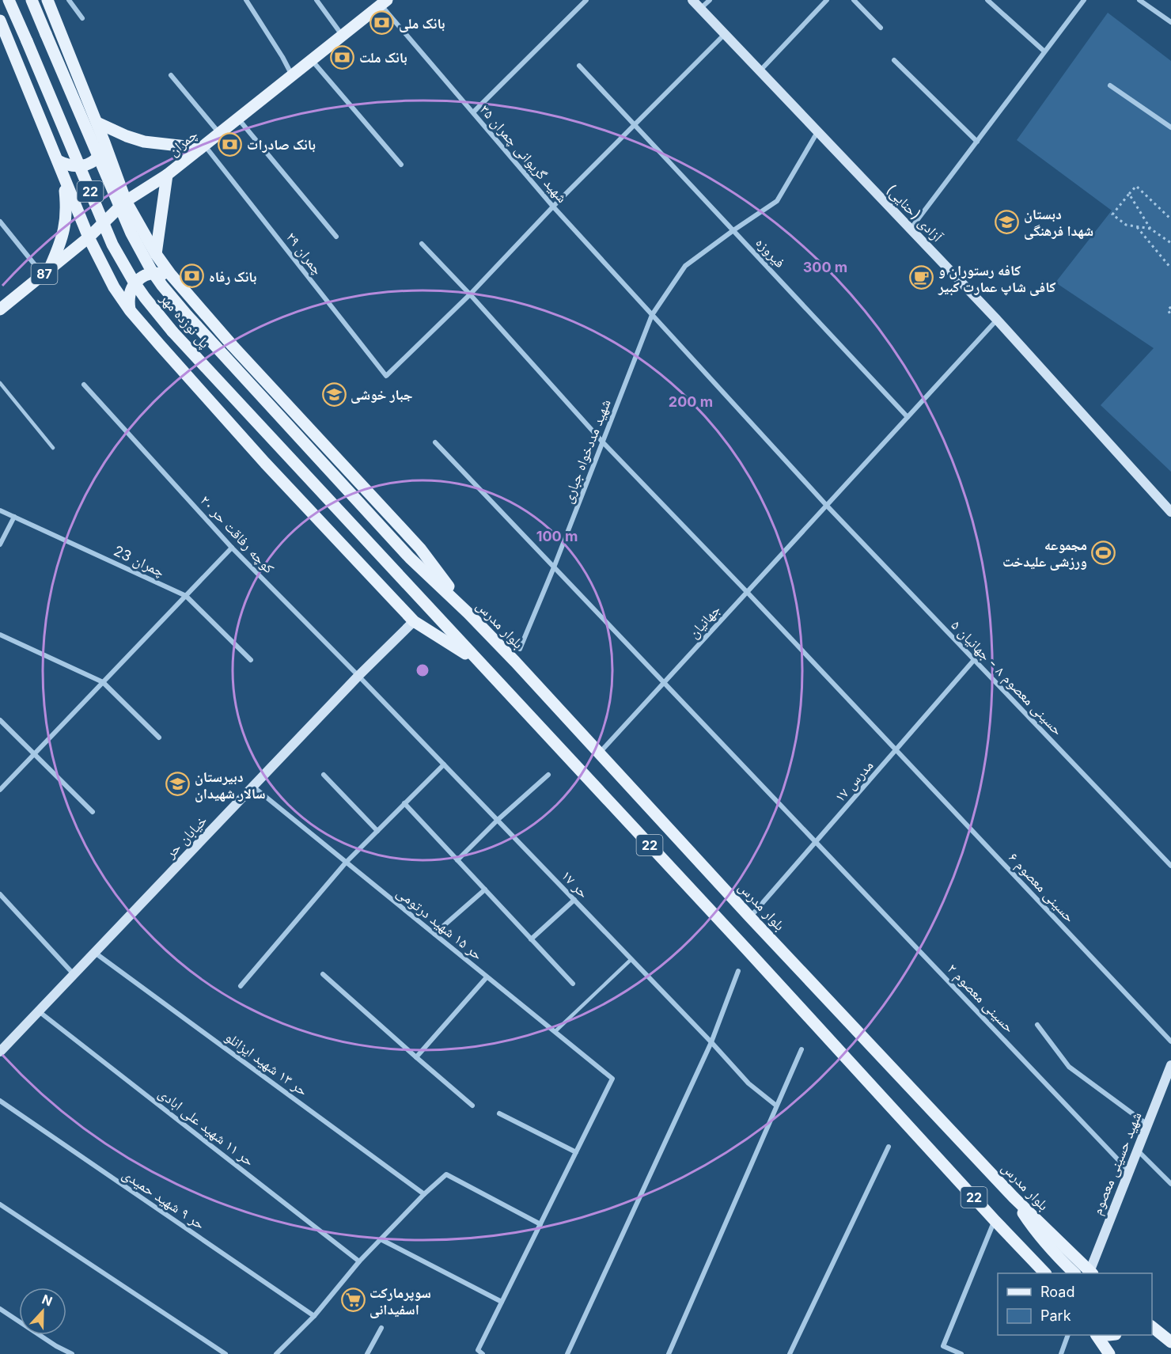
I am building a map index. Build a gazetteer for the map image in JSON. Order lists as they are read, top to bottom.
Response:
{
  "streets": {
    "main road": [
      "چمران",
      "22",
      "آزادی (حنایی)",
      "87",
      "پل نوزده مهر",
      "بلوار مدرس",
      "خیابان حر",
      "شهید حسینی معصوم"
    ],
    "street": [
      "شهید گریوانی چمران ۳۵",
      "فیروزه",
      "چمران ۲۹",
      "شهید مددخواه جباری",
      "کوچه رفاقت حر ۲۰",
      "چمران 23",
      "جهانیان",
      "حسینی معصوم ۸ - جهانیان ۵",
      "مدرس ۱۷",
      "حر ۱۷",
      "حسینی معصوم ۶",
      "حر ۱۵ شهید درتومی",
      "حسینی معصوم ۲",
      "حر ۱۳ شهید ایزانلو",
      "حر ۱۱ شهید علی ابادی",
      "حر ۹ شهید حمیدی"
    ]
  },
  "crossings": [
    ["چمران", "شهید گریوانی چمران ۳۵"],
    ["چمران", "چمران ۲۹"],
    ["شهید گریوانی چمران ۳۵", "شهید مددخواه جباری"],
    ["شهید گریوانی چمران ۳۵", "جهانیان"],
    ["شهید گریوانی چمران ۳۵", "حسینی معصوم ۸ - جهانیان ۵"],
    ["22", "پل نوزده مهر"],
    ["آزادی (حنایی)", "شهید مددخواه جباری"],
    ["آزادی (حنایی)", "جهانیان"],
    ["فیروزه", "شهید مددخواه جباری"],
    ["فیروزه", "جهانیان"],
    ["چمران ۲۹", "حسینی معصوم ۶"],
    ["پل نوزده مهر", "بلوار مدرس"],
    ["شهید مددخواه جباری", "حسینی معصوم ۶"],
    ["شهید مددخواه جباری", "حسینی معصوم ۲"],
    ["کوچه رفاقت حر ۲۰", "خیابان حر"],
    ["کوچه رفاقت حر ۲۰", "حر ۱۷"],
    ["جهانیان", "بلوار مدرس"],
    ["جهانیان", "حسینی معصوم ۸ - جهانیان ۵"],
    ["جهانیان", "حسینی معصوم ۶"],
    ["جهانیان", "حسینی معصوم ۲"],
    ["بلوار مدرس", "مدرس ۱۷"],
    ["بلوار مدرس", "شهید حسینی معصوم"],
    ["حسینی معصوم ۸ - جهانیان ۵", "مدرس ۱۷"],
    ["مدرس ۱۷", "حسینی معصوم ۶"],
    ["مدرس ۱۷", "حسینی معصوم ۲"],
    ["خیابان حر", "حر ۱۷"],
    ["خیابان حر", "حر ۱۵ شهید درتومی"],
    ["خیابان حر", "حر ۱۳ شهید ایزانلو"],
    ["خیابان حر", "حر ۱۱ شهید علی ابادی"],
    ["حسینی معصوم ۲", "شهید حسینی معصوم"]
  ],
  "places": {
    "bank": [
      "بانک ملی",
      "بانک ملت",
      "بانک صادرات",
      "بانک رفاه"
    ],
    "school or university": ["دبستان شهدا فرهنگی", "جبار خوشی", "دبیرستان سالار شهیدان"],
    "cafe": ["کافه رستوران و کافی شاپ عمارت کبیر"],
    "sports": ["مجموعه ورزشی علیدخت"],
    "supermarket": ["سوپرمارکت اسفیدانی"]
  },
  "legend": ["Road", "Park"],
  "north": "top",
  "rings": ["300 m", "200 m", "100 m"]
}
